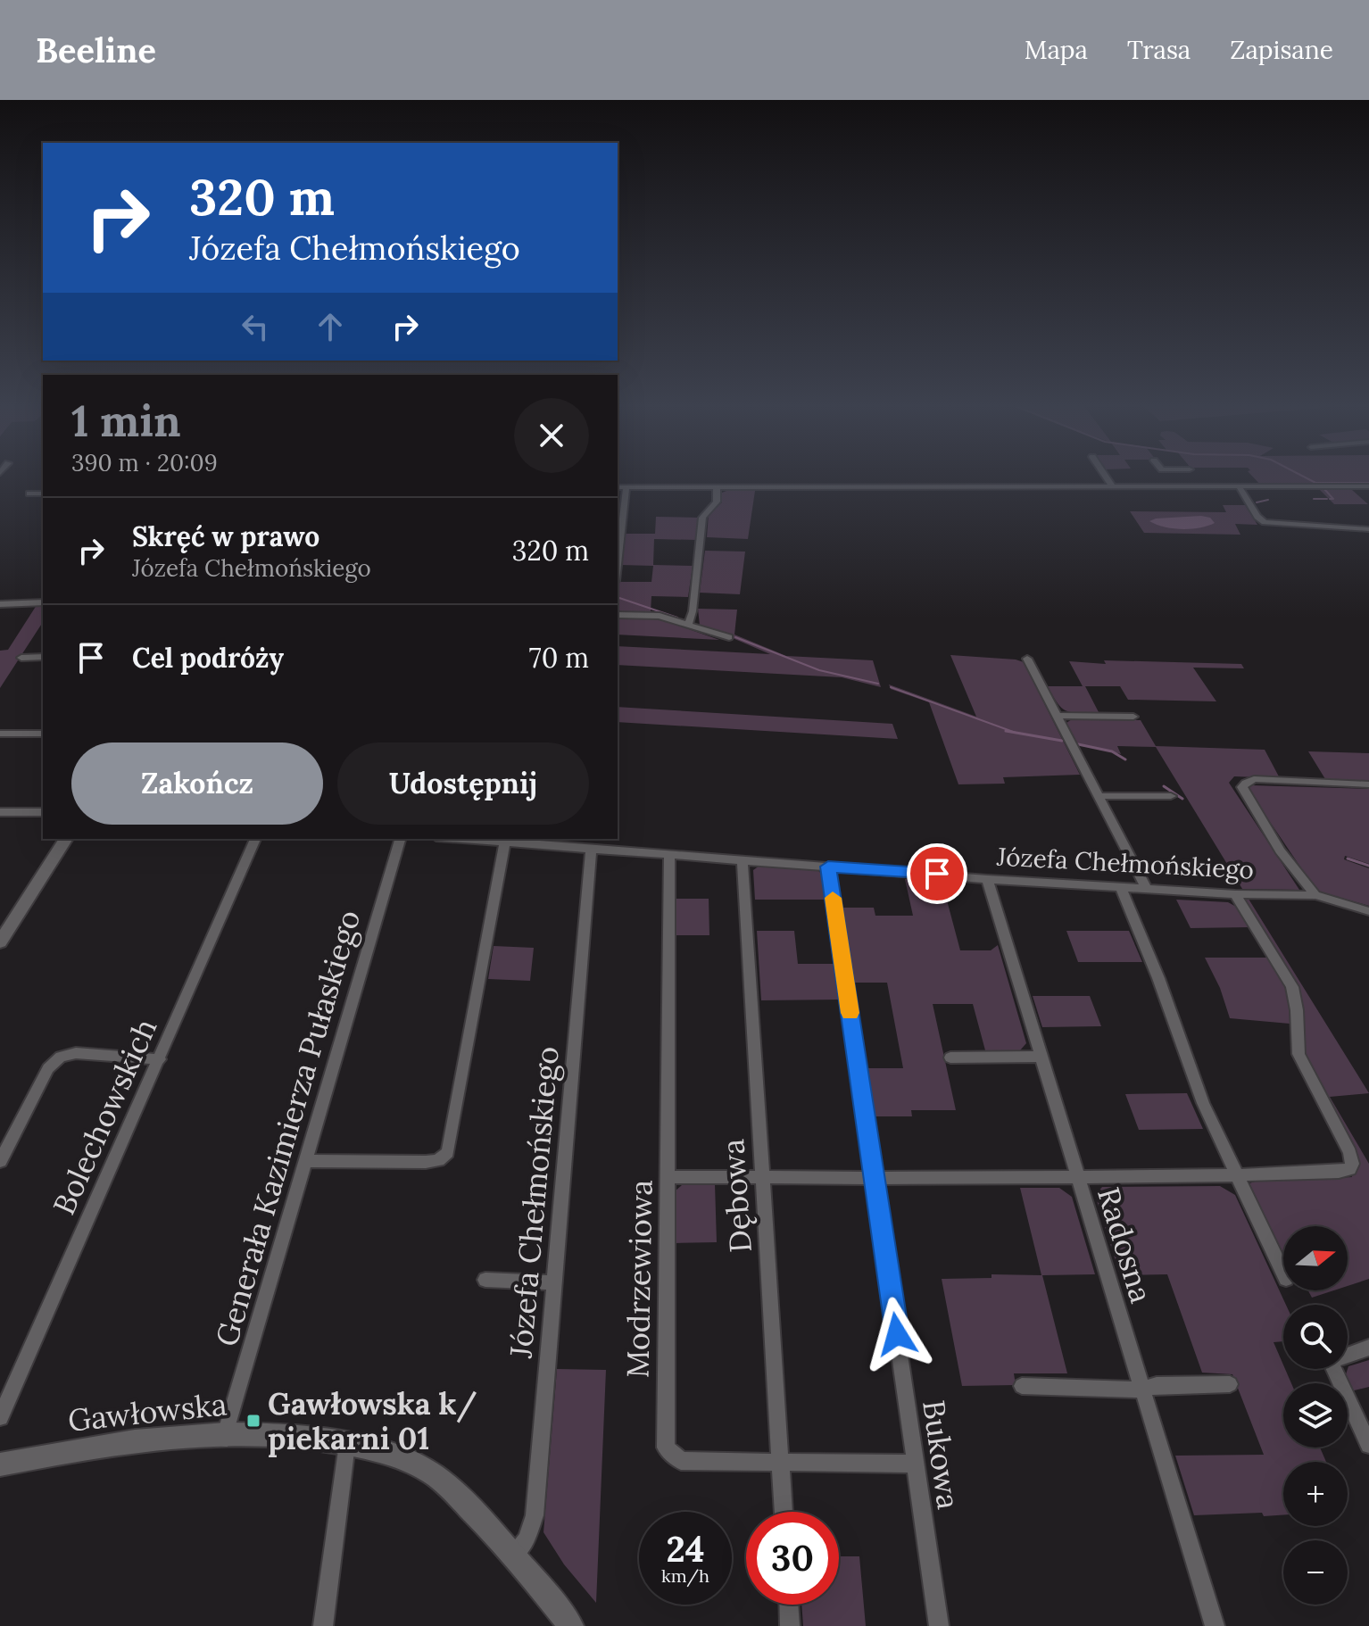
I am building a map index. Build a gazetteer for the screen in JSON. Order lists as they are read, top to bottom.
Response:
{
  "streets": {
    "street": [
      "Józefa Chełmońskiego",
      "Bolechowskich",
      "Generała Kazimierza Pułaskiego",
      "Dębowa",
      "Radosna",
      "Modrzewiowa",
      "Gawłowska",
      "Bukowa"
    ]
  },
  "crossings": [
    ["Józefa Chełmońskiego", "Dębowa"],
    ["Józefa Chełmońskiego", "Radosna"],
    ["Józefa Chełmońskiego", "Modrzewiowa"],
    ["Józefa Chełmońskiego", "Gawłowska"],
    ["Józefa Chełmońskiego", "Bukowa"],
    ["Generała Kazimierza Pułaskiego", "Gawłowska"],
    ["Dębowa", "Modrzewiowa"],
    ["Modrzewiowa", "Bukowa"]
  ],
  "places": {
    "transit": ["Gawłowska k/ piekarni 01"]
  },
  "north": "right",
  "page": {
    "header": "Beeline",
    "nav": ["Mapa", "Trasa", "Zapisane"],
    "turn": ["320 m", "Józefa Chełmońskiego"],
    "heading": ["1 min", "390 m · 20:09"],
    "list": [
      {
        "name": "Skręć w prawo",
        "note": "Józefa Chełmońskiego",
        "value": "320 m"
      },
      {
        "name": "Cel podróży",
        "value": "70 m"
      }
    ],
    "buttons": ["Zakończ", "Udostępnij"],
    "map_buttons": ["+", "−"],
    "speed": "24 km/h",
    "limit": "30"
  }
}
